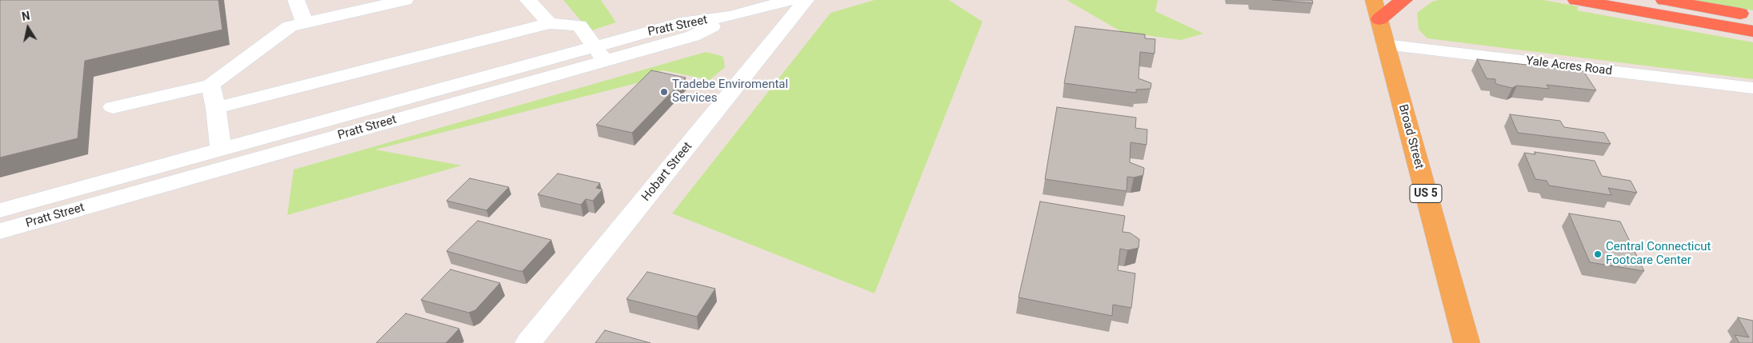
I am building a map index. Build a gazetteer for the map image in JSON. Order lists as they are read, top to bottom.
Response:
{
  "streets": {
    "main road": ["Broad Street", "US 5"],
    "street": ["Pratt Street", "Yale Acres Road", "Hobart Street"]
  },
  "crossings": [
    ["Yale Acres Road", "Broad Street"]
  ],
  "places": ["Tradebe Enviromental Services", "Central Connecticut Footcare Center"],
  "north": "top"
}
